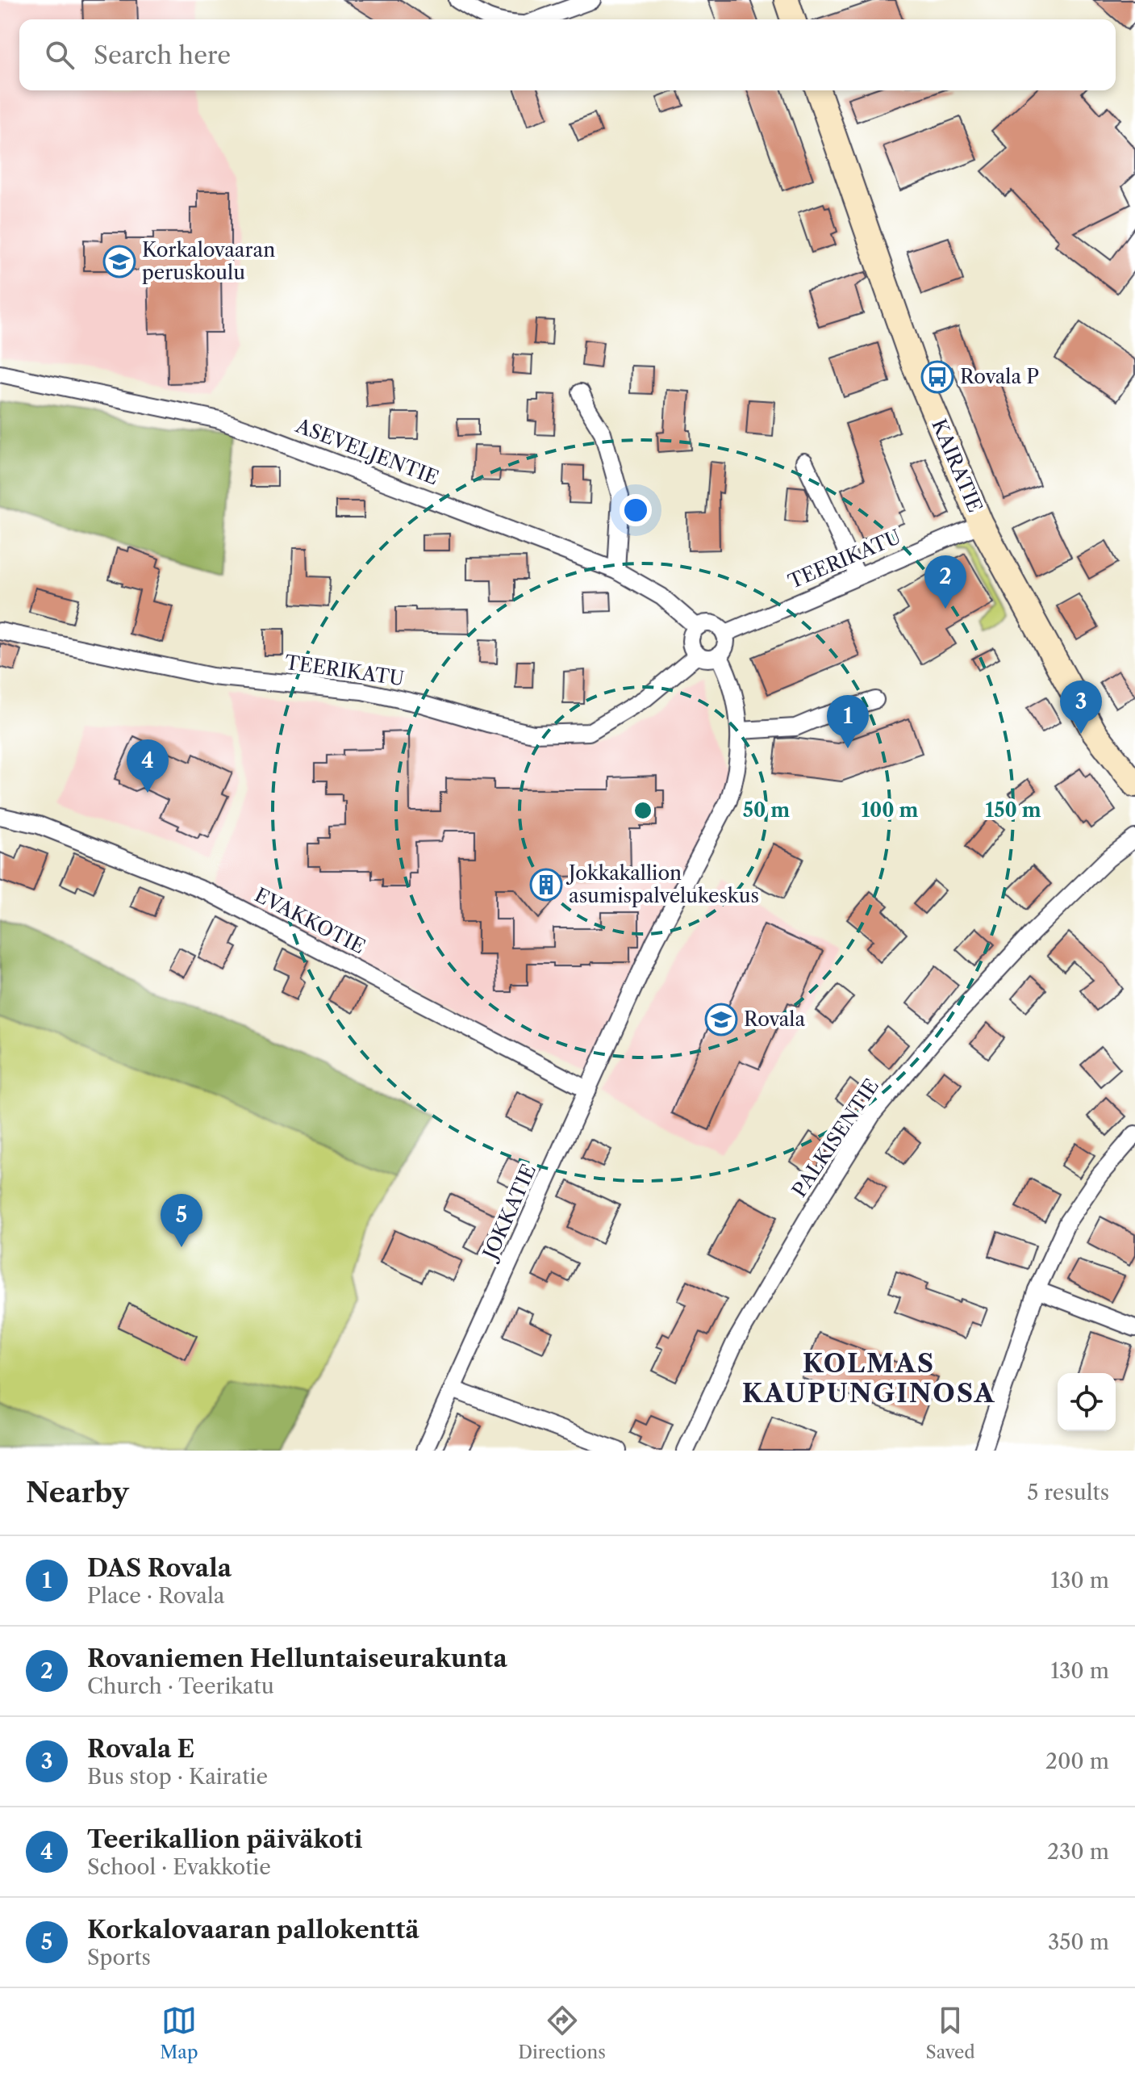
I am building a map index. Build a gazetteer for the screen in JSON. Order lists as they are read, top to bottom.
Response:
{
  "streets": {
    "main road": ["KAIRATIE"],
    "street": [
      "ASEVELJENTIE",
      "TEERIKATU",
      "EVAKKOTIE",
      "PALKISENTIE",
      "JOKKATIE"
    ]
  },
  "crossings": [
    ["ASEVELJENTIE", "TEERIKATU"],
    ["KAIRATIE", "TEERIKATU"],
    ["EVAKKOTIE", "JOKKATIE"]
  ],
  "districts": ["KOLMAS KAUPUNGINOSA"],
  "places": {
    "school or university": ["Korkalovaaran peruskoulu", "Rovala"],
    "bus stop": ["Rovala P"],
    "building": ["Jokkakallion asumispalvelukeskus"]
  },
  "page": {
    "search": "Search here",
    "pins": [
      "2",
      "3",
      "1",
      "4",
      "5"
    ],
    "heading": ["Nearby", "5 results"],
    "list": [
      {
        "mark": "1",
        "name": "DAS Rovala",
        "note": "Place · Rovala",
        "value": "130 m"
      },
      {
        "mark": "2",
        "name": "Rovaniemen Helluntaiseurakunta",
        "note": "Church · Teerikatu",
        "value": "130 m"
      },
      {
        "mark": "3",
        "name": "Rovala E",
        "note": "Bus stop · Kairatie",
        "value": "200 m"
      },
      {
        "mark": "4",
        "name": "Teerikallion päiväkoti",
        "note": "School · Evakkotie",
        "value": "230 m"
      },
      {
        "mark": "5",
        "name": "Korkalovaaran pallokenttä",
        "note": "Sports",
        "value": "350 m"
      }
    ],
    "nav": ["Map", "Directions", "Saved"]
  },
  "rings": ["50 m", "100 m", "150 m"]
}
